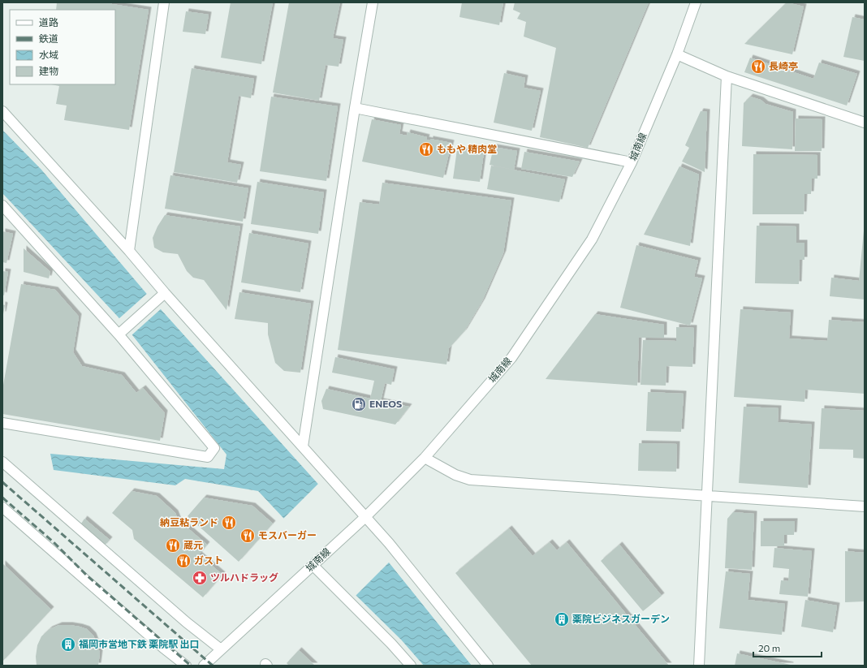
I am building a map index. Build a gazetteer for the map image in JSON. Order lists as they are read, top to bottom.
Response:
{
  "streets": {
    "street": ["城南線"]
  },
  "places": {
    "restaurant": [
      "長崎亭",
      "ももや 精肉堂",
      "納豆粘ランド",
      "モスバーガー",
      "蔵元",
      "ガスト"
    ],
    "fuel station": ["ENEOS"],
    "pharmacy": ["ツルハドラッグ"],
    "building": ["薬院ビジネスガーデン", "福岡市営地下鉄 薬院駅 出口"]
  },
  "legend": [
    "道路",
    "鉄道",
    "水域",
    "建物"
  ],
  "scale_bar": "20 m"
}
